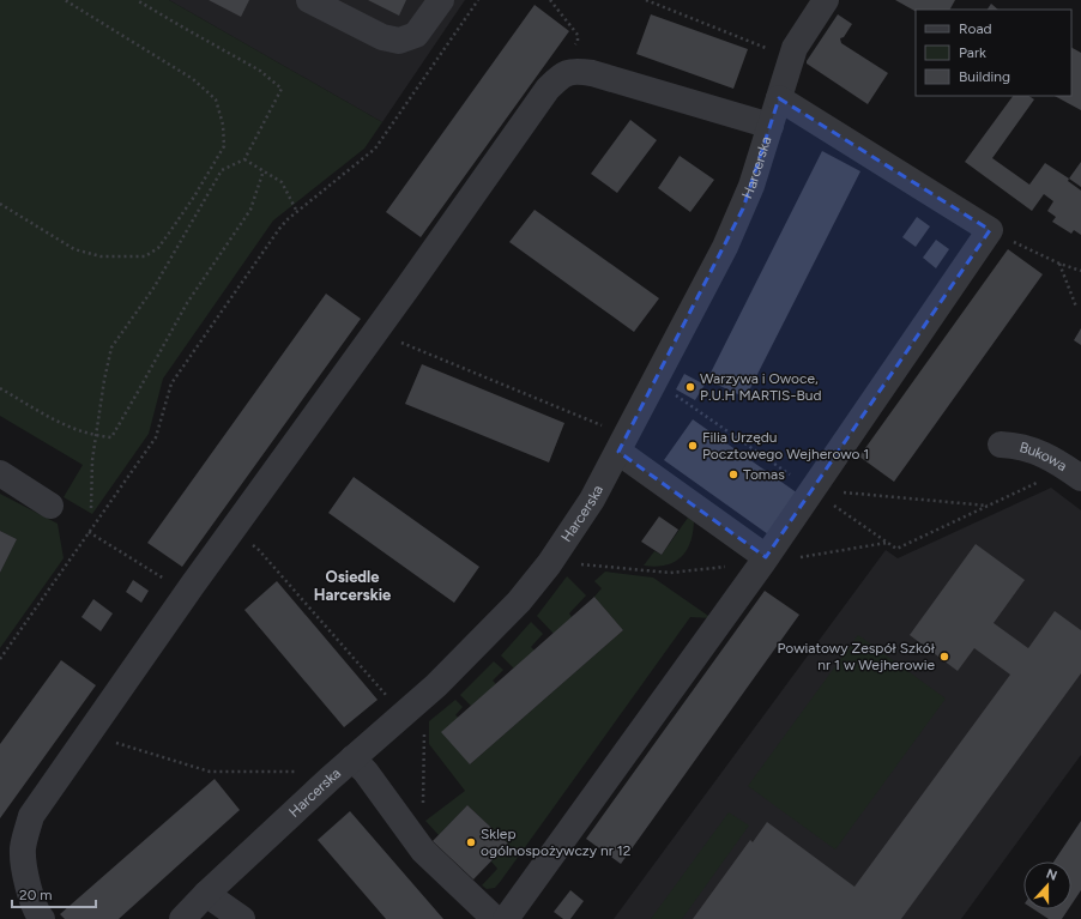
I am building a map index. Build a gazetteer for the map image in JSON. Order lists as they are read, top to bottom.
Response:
{
  "streets": {
    "street": ["Harcerska", "Bukowa"]
  },
  "districts": ["Osiedle Harcerskie"],
  "places": [
    "Warzywa i Owoce, P.U.H MARTIS-Bud",
    "Filia Urzędu Pocztowego Wejherowo 1",
    "Tomas",
    "Powiatowy Zespół Szkół nr 1 w Wejherowie",
    "Sklep ogólnospożywczy nr 12"
  ],
  "legend": ["Road", "Park", "Building"],
  "scale_bar": "20 m",
  "north": "top"
}
